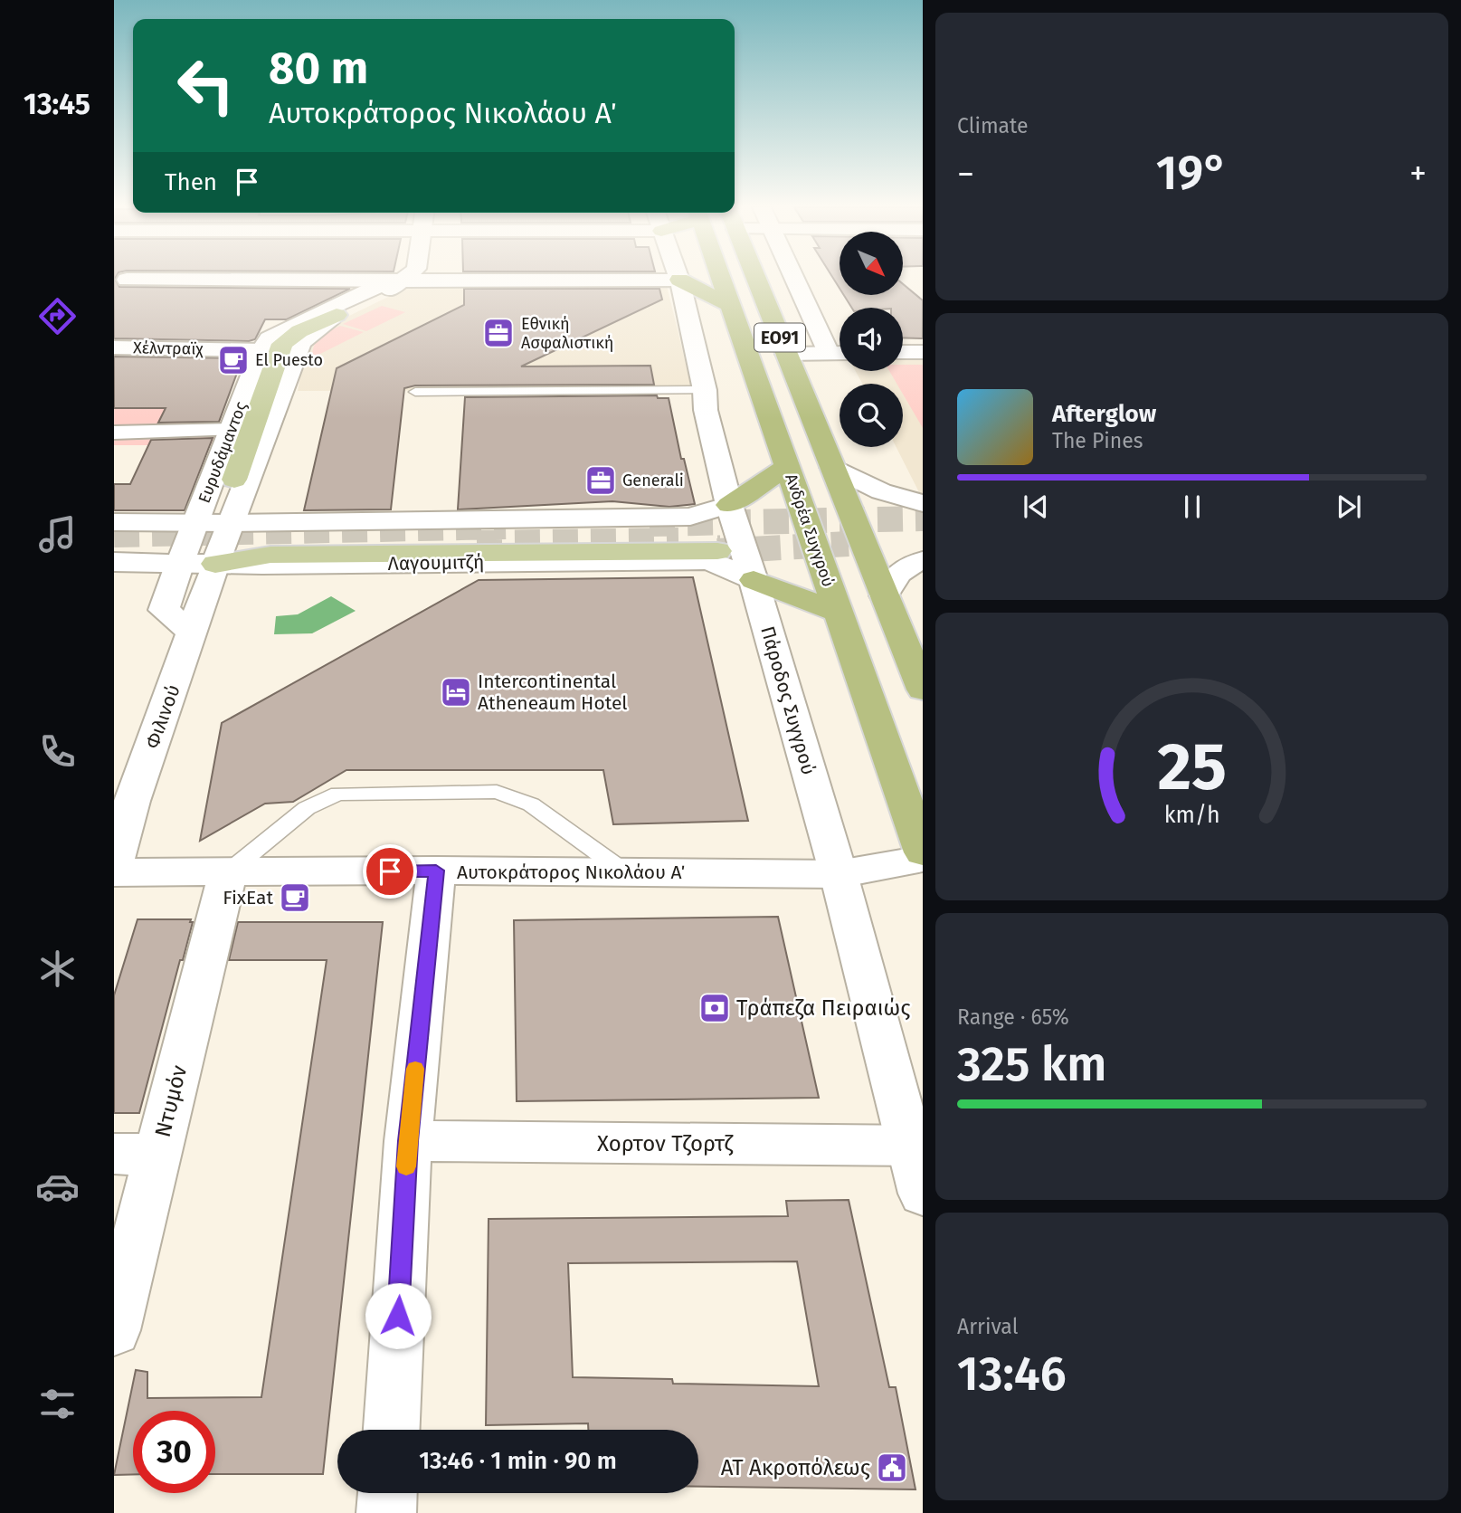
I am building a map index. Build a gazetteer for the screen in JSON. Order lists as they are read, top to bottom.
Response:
{
  "streets": {
    "highway": ["ΕΟ91", "Ανδρέα Συγγρού"],
    "street": [
      "Χέλντραϊχ",
      "Ευρυδάμαντος",
      "Λαγουμιτζή",
      "Πάροδος Συγγρού",
      "Φιλινού",
      "Αυτοκράτορος Νικολάου Α΄",
      "Ντυμόν",
      "Χορτον Τζορτζ"
    ]
  },
  "crossings": [
    ["Χέλντραϊχ", "Ευρυδάμαντος"],
    ["Ευρυδάμαντος", "Λαγουμιτζή"],
    ["Ευρυδάμαντος", "Φιλινού"],
    ["Λαγουμιτζή", "Πάροδος Συγγρού"],
    ["Λαγουμιτζή", "Φιλινού"],
    ["Πάροδος Συγγρού", "Αυτοκράτορος Νικολάου Α΄"],
    ["Πάροδος Συγγρού", "Χορτον Τζορτζ"],
    ["Αυτοκράτορος Νικολάου Α΄", "Ντυμόν"]
  ],
  "places": {
    "office": ["Εθνική Ασφαλιστική", "Generali"],
    "cafe": ["El Puesto", "FixEat"],
    "hotel": ["Intercontinental Atheneaum Hotel"],
    "bank": ["Τράπεζα Πειραιώς"],
    "public building": ["ΑΤ Ακροπόλεως"]
  },
  "north": "bottom right",
  "page": {
    "tabs": "13:45",
    "tile": [
      "Climate",
      ["Range · 65%", "325 km"],
      ["Arrival", "13:46"]
    ],
    "turn": ["80 m", "Αυτοκράτορος Νικολάου Α΄"],
    "heat": ["−", "19°", "+"],
    "then": "Then",
    "song": ["Afterglow", "The Pines"],
    "limit": "30",
    "trip": "13:46 · 1 min · 90 m",
    "gauge": ["25", "km/h"]
  }
}
